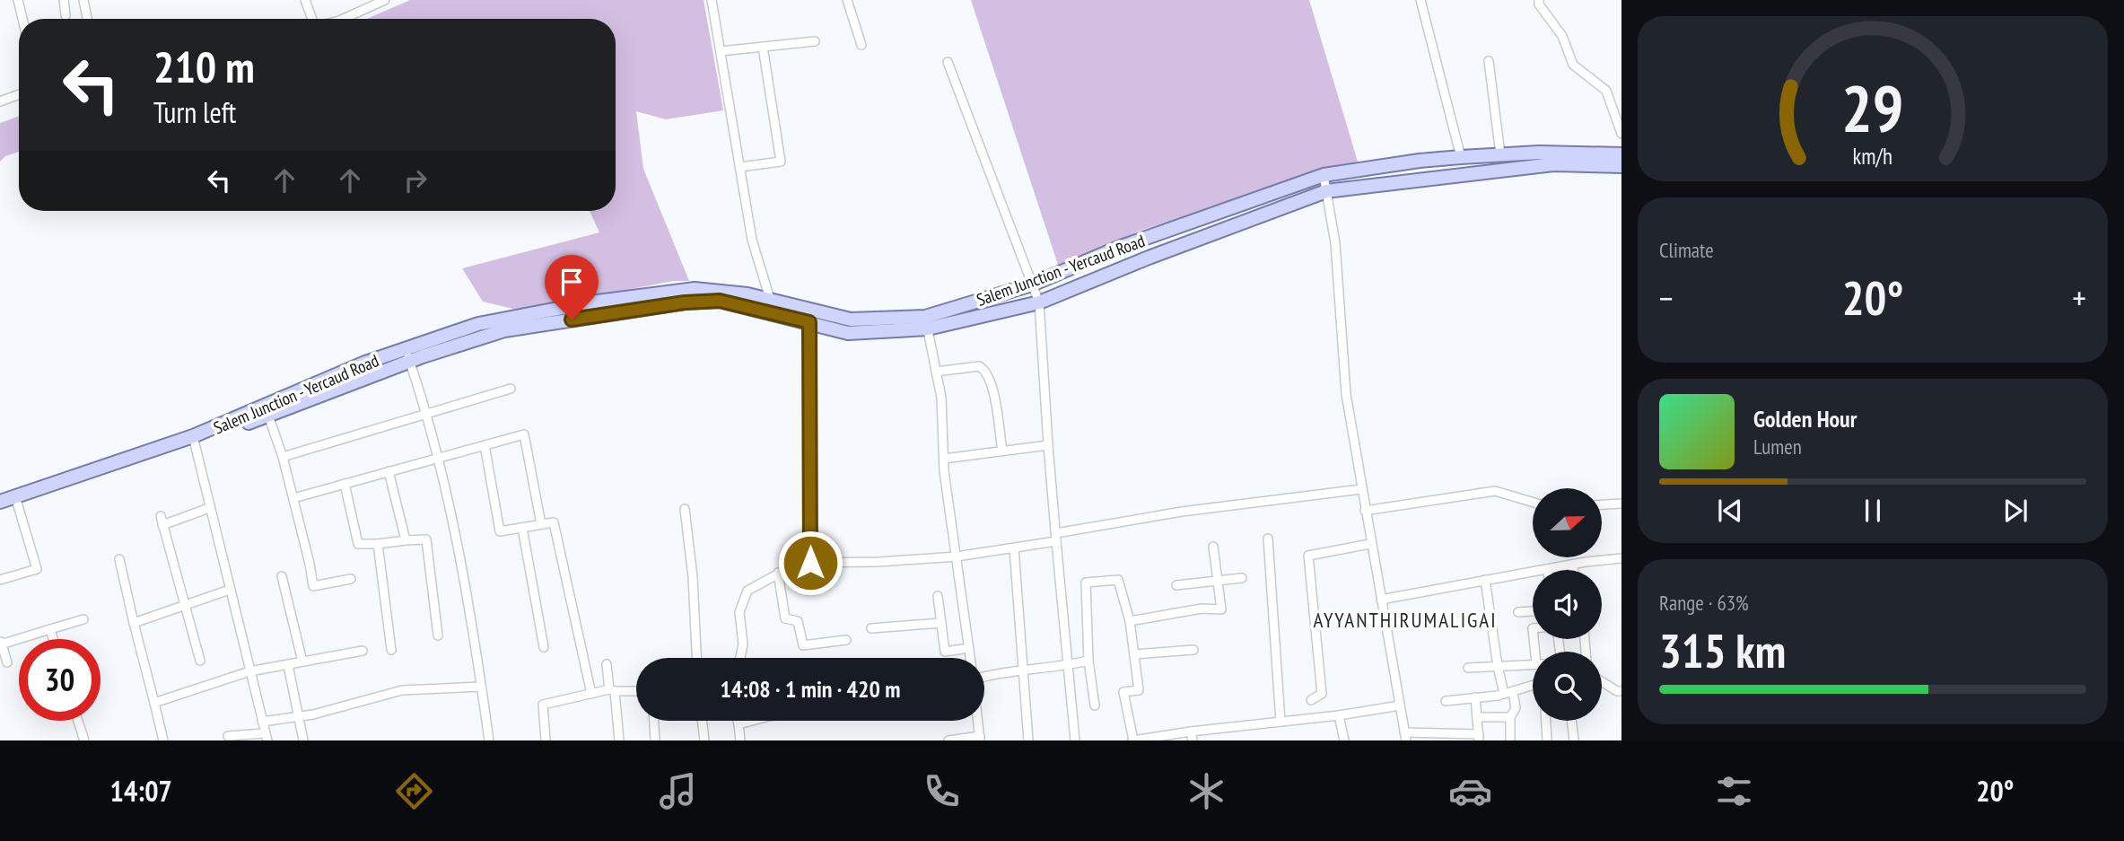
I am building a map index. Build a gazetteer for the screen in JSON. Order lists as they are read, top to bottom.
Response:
{
  "streets": {
    "main road": ["Salem Junction - Yercaud Road"]
  },
  "districts": ["AYYANTHIRUMALIGAI"],
  "north": "right",
  "page": {
    "turn": ["210 m", "Turn left"],
    "tile": [
      "Climate",
      ["Range · 63%", "315 km"]
    ],
    "heat": ["−", "20°", "+"],
    "song": ["Golden Hour", "Lumen"],
    "limit": "30",
    "trip": "14:08 · 1 min · 420 m",
    "tabs": ["14:07", "20°"],
    "gauge": ["29", "km/h"]
  }
}
